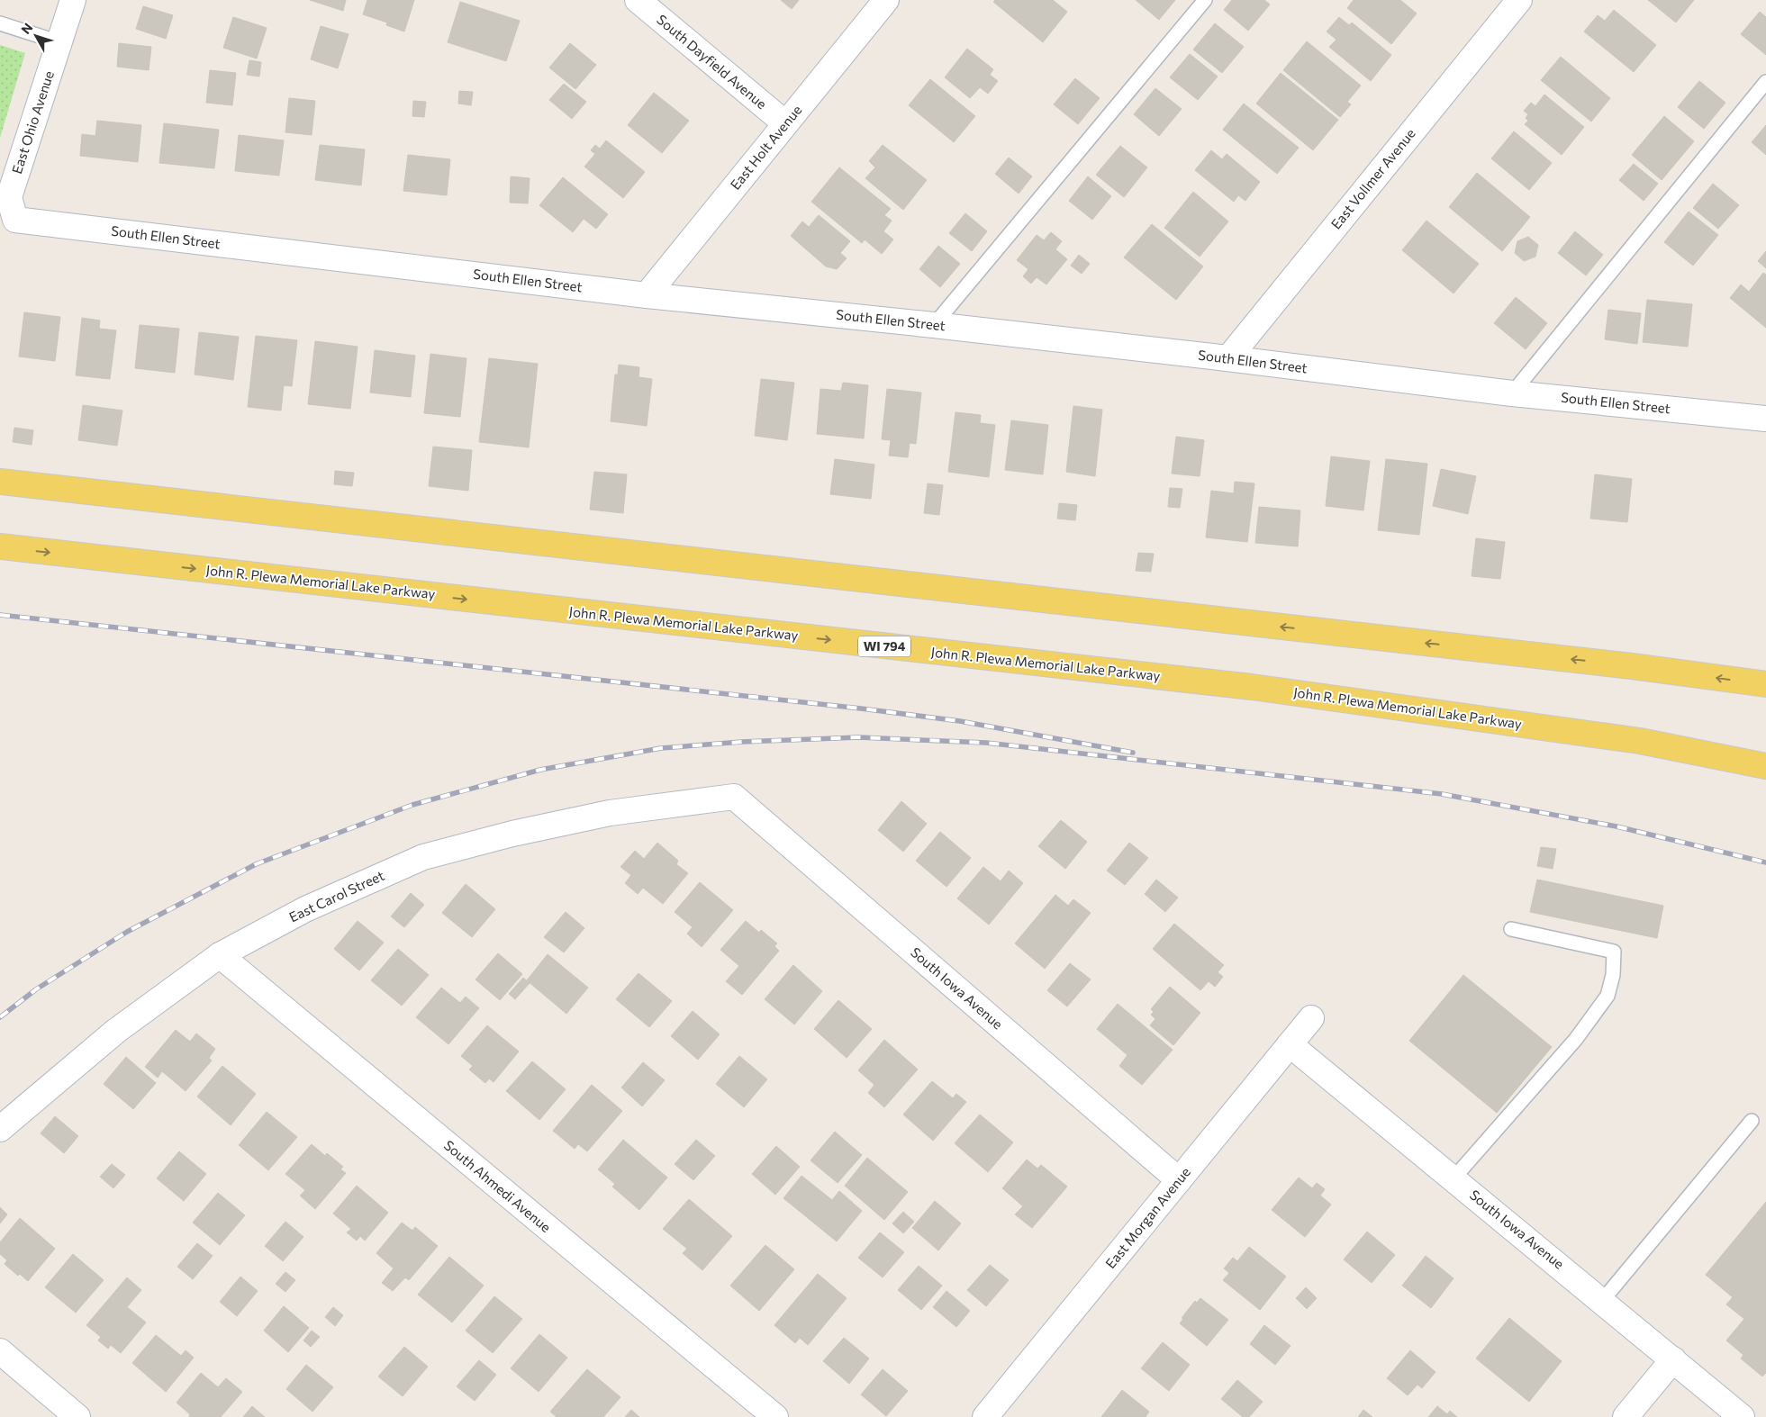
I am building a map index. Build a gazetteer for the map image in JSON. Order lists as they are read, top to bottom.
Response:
{
  "streets": {
    "main road": ["John R. Plewa Memorial Lake Parkway", "WI 794"],
    "street": [
      "South Dayfield Avenue",
      "East Ohio Avenue",
      "East Holt Avenue",
      "East Vollmer Avenue",
      "South Ellen Street",
      "East Carol Street",
      "South Iowa Avenue",
      "South Ahmedi Avenue",
      "East Morgan Avenue"
    ]
  },
  "crossings": [
    ["South Dayfield Avenue", "East Holt Avenue"],
    ["East Ohio Avenue", "South Ellen Street"],
    ["East Holt Avenue", "South Ellen Street"],
    ["East Vollmer Avenue", "South Ellen Street"],
    ["East Carol Street", "South Iowa Avenue"],
    ["East Carol Street", "South Ahmedi Avenue"],
    ["South Iowa Avenue", "East Morgan Avenue"]
  ],
  "north": "top left"
}
